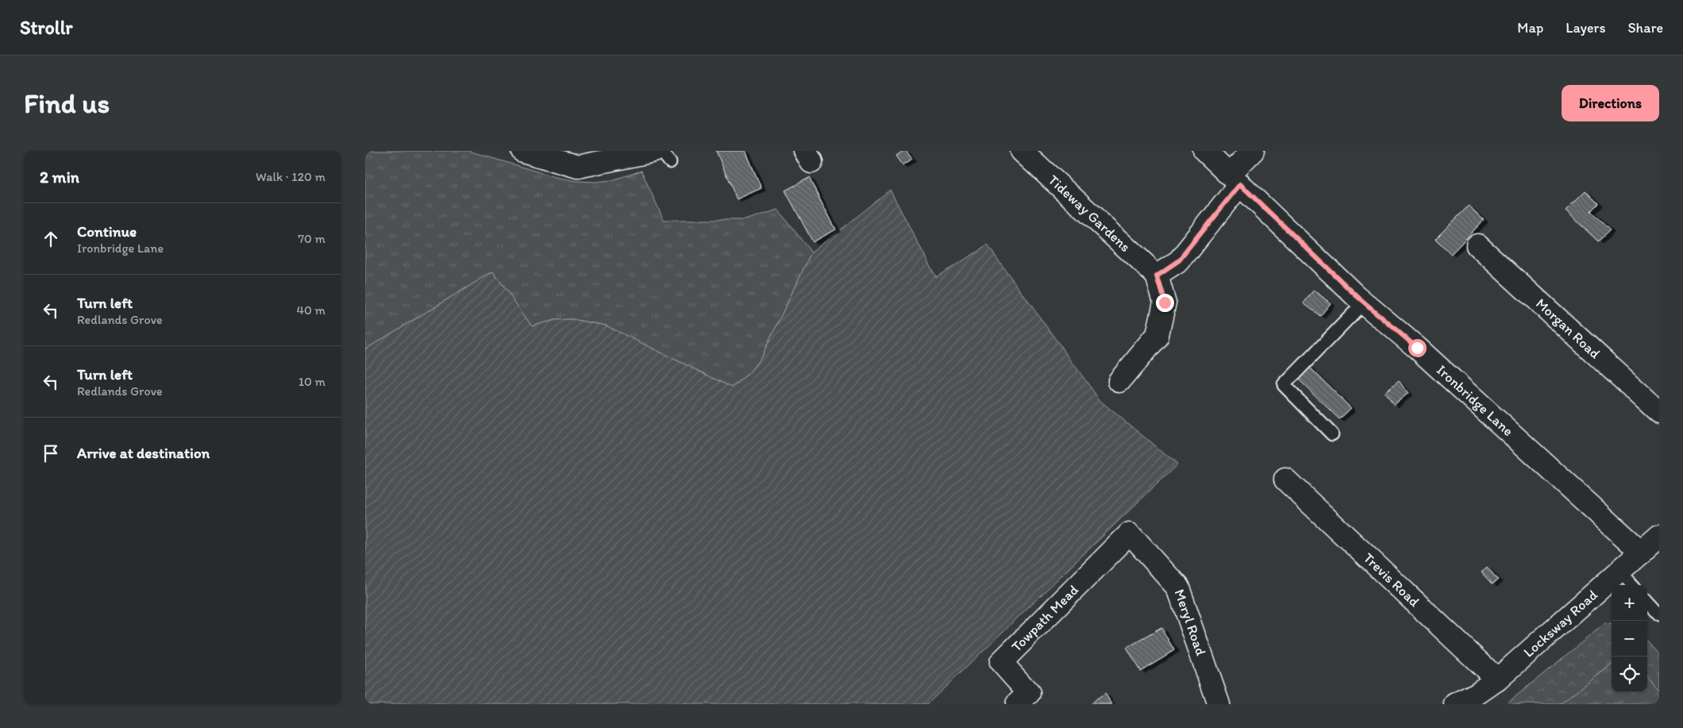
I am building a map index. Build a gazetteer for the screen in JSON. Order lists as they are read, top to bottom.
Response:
{
  "streets": {
    "street": [
      "Tideway Gardens",
      "Morgan Road",
      "Ironbridge Lane",
      "Trevis Road",
      "Towpath Mead",
      "Meryl Road",
      "Locksway Road"
    ]
  },
  "crossings": [
    ["Ironbridge Lane", "Locksway Road"],
    ["Trevis Road", "Locksway Road"],
    ["Towpath Mead", "Meryl Road"]
  ],
  "page": {
    "header": "Strollr",
    "nav": ["Map", "Layers", "Share"],
    "buttons": "Directions",
    "title": "Find us",
    "heading": ["2 min", "Walk · 120 m"],
    "list": [
      ["Continue", "Ironbridge Lane", "70 m"],
      ["Turn left", "Redlands Grove", "40 m"],
      ["Turn left", "Redlands Grove", "10 m"],
      "Arrive at destination"
    ],
    "map_buttons": ["+", "−"]
  }
}
